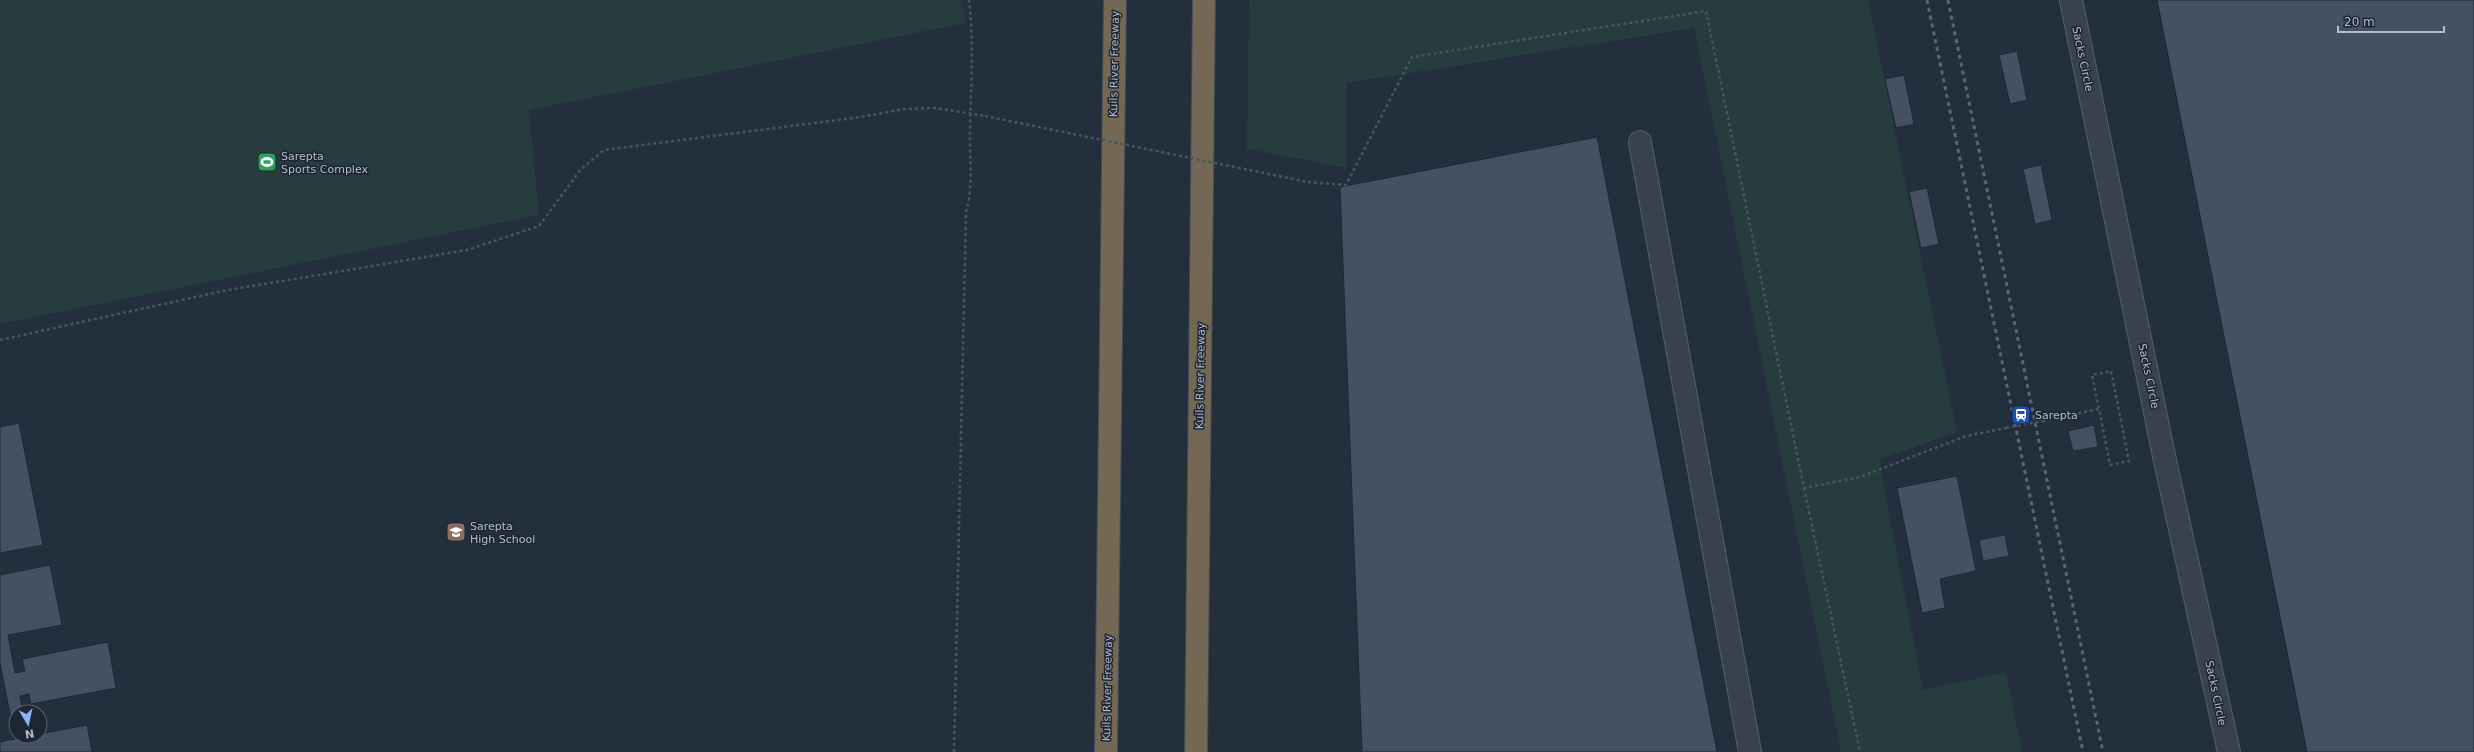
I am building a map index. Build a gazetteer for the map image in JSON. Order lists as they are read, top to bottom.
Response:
{
  "streets": {
    "highway": ["Kuils River Freeway"],
    "lane": ["Sacks Circle"]
  },
  "places": {
    "sports": ["Sarepta Sports Complex"],
    "station": ["Sarepta"],
    "school or university": ["Sarepta High School"]
  },
  "scale_bar": "20 m",
  "north": "bottom"
}
